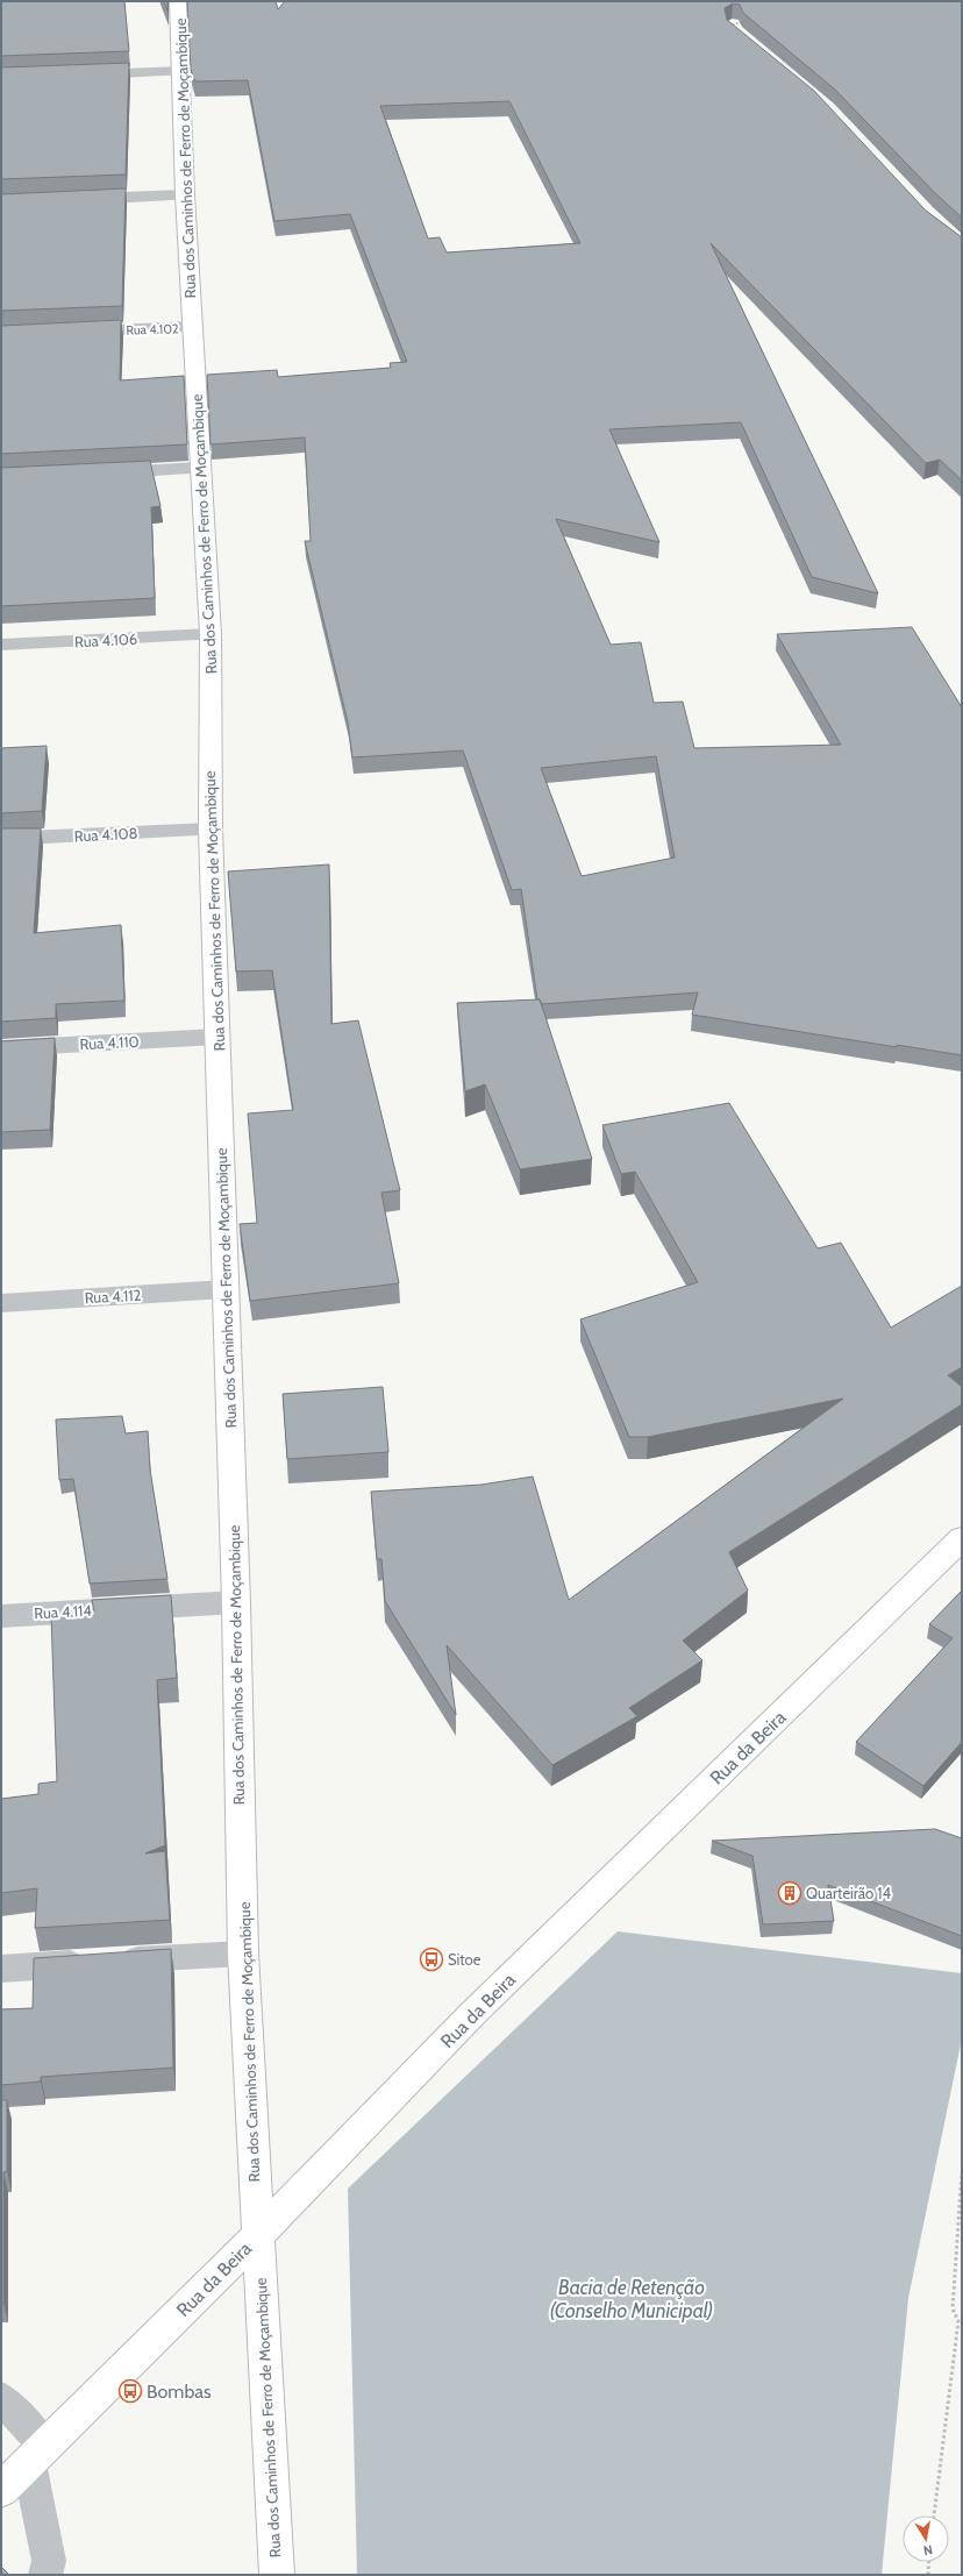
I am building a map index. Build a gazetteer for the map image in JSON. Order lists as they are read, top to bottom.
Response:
{
  "streets": {
    "street": [
      "Rua dos Caminhos de Ferro de Moçambique",
      "Rua 4.102",
      "Rua 4.106",
      "Rua 4.108",
      "Rua 4.110",
      "Rua 4.112",
      "Rua 4.114",
      "Rua da Beira"
    ]
  },
  "crossings": [
    ["Rua dos Caminhos de Ferro de Moçambique", "Rua 4.102"],
    ["Rua dos Caminhos de Ferro de Moçambique", "Rua 4.106"],
    ["Rua dos Caminhos de Ferro de Moçambique", "Rua 4.108"],
    ["Rua dos Caminhos de Ferro de Moçambique", "Rua 4.110"],
    ["Rua dos Caminhos de Ferro de Moçambique", "Rua 4.112"],
    ["Rua dos Caminhos de Ferro de Moçambique", "Rua 4.114"],
    ["Rua dos Caminhos de Ferro de Moçambique", "Rua da Beira"]
  ],
  "water": ["Bacia de Retenção (Conselho Municipal)"],
  "places": {
    "building": ["Quarteirão 14"],
    "bus stop": ["Sitoe", "Bombas"]
  },
  "north": "bottom"
}
